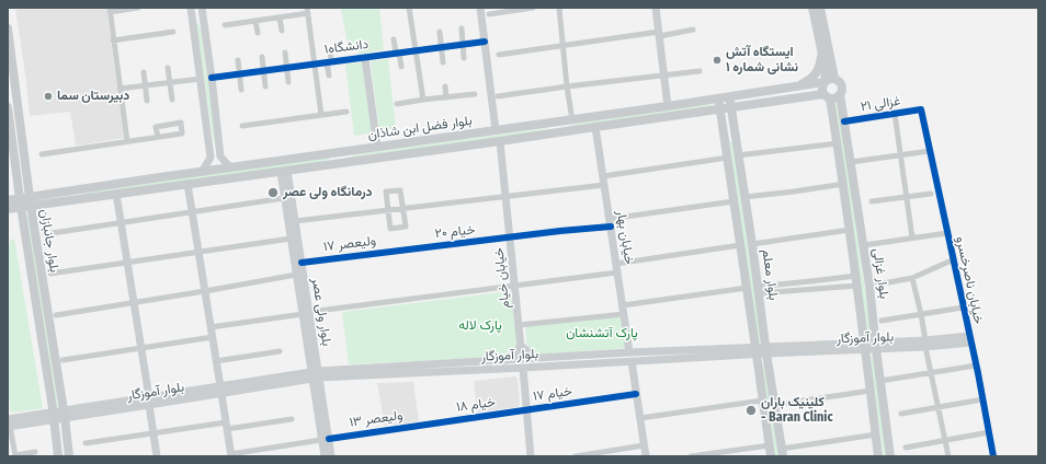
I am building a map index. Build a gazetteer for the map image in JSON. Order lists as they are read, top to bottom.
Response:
{
  "streets": {
    "main road": [
      "بلوار فضل ابن شاذان",
      "خیابان بهار",
      "بلوار جانبازان",
      "بلوار غزالی",
      "بلوار معلم",
      "خیابان خیام",
      "بلوار ولی عصر",
      "بلوار آموزگار"
    ],
    "street": [
      "دانشگاه۱",
      "غزالی ۲۱",
      "خیام ۲۰",
      "ولیعصر ۱۷",
      "خیابان ناصرخسرو",
      "خیام ۱۷",
      "خیام ۱۸",
      "ولیعصر ۱۳"
    ]
  },
  "crossings": [
    ["غزالی ۲۱", "بلوار غزالی"],
    ["غزالی ۲۱", "خیابان ناصرخسرو"],
    ["بلوار فضل ابن شاذان", "خیابان بهار"],
    ["بلوار فضل ابن شاذان", "بلوار جانبازان"],
    ["بلوار فضل ابن شاذان", "بلوار غزالی"],
    ["بلوار فضل ابن شاذان", "بلوار معلم"],
    ["بلوار فضل ابن شاذان", "خیابان خیام"],
    ["بلوار فضل ابن شاذان", "بلوار ولی عصر"],
    ["خیام ۲۰", "خیابان بهار"],
    ["خیام ۲۰", "ولیعصر ۱۷"],
    ["خیام ۲۰", "بلوار معلم"],
    ["خیام ۲۰", "خیابان خیام"],
    ["خیابان بهار", "بلوار آموزگار"],
    ["بلوار جانبازان", "بلوار آموزگار"],
    ["ولیعصر ۱۷", "بلوار ولی عصر"],
    ["بلوار غزالی", "بلوار آموزگار"],
    ["بلوار معلم", "بلوار آموزگار"],
    ["خیابان خیام", "بلوار آموزگار"],
    ["خیابان خیام", "خیام ۱۷"],
    ["خیابان خیام", "خیام ۱۸"],
    ["خیابان ناصرخسرو", "بلوار آموزگار"],
    ["بلوار ولی عصر", "بلوار آموزگار"],
    ["بلوار ولی عصر", "ولیعصر ۱۳"],
    ["خیام ۱۷", "خیام ۱۸"],
    ["خیام ۱۸", "ولیعصر ۱۳"]
  ],
  "parks": ["پارک لاله", "پارک آتشنشان"],
  "places": [
    "ایستگاه آتش نشانی شماره ۱",
    "دبیرستان سما",
    "درمانگاه ولی عصر",
    "کلینیک باران - Baran Clinic"
  ]
}
